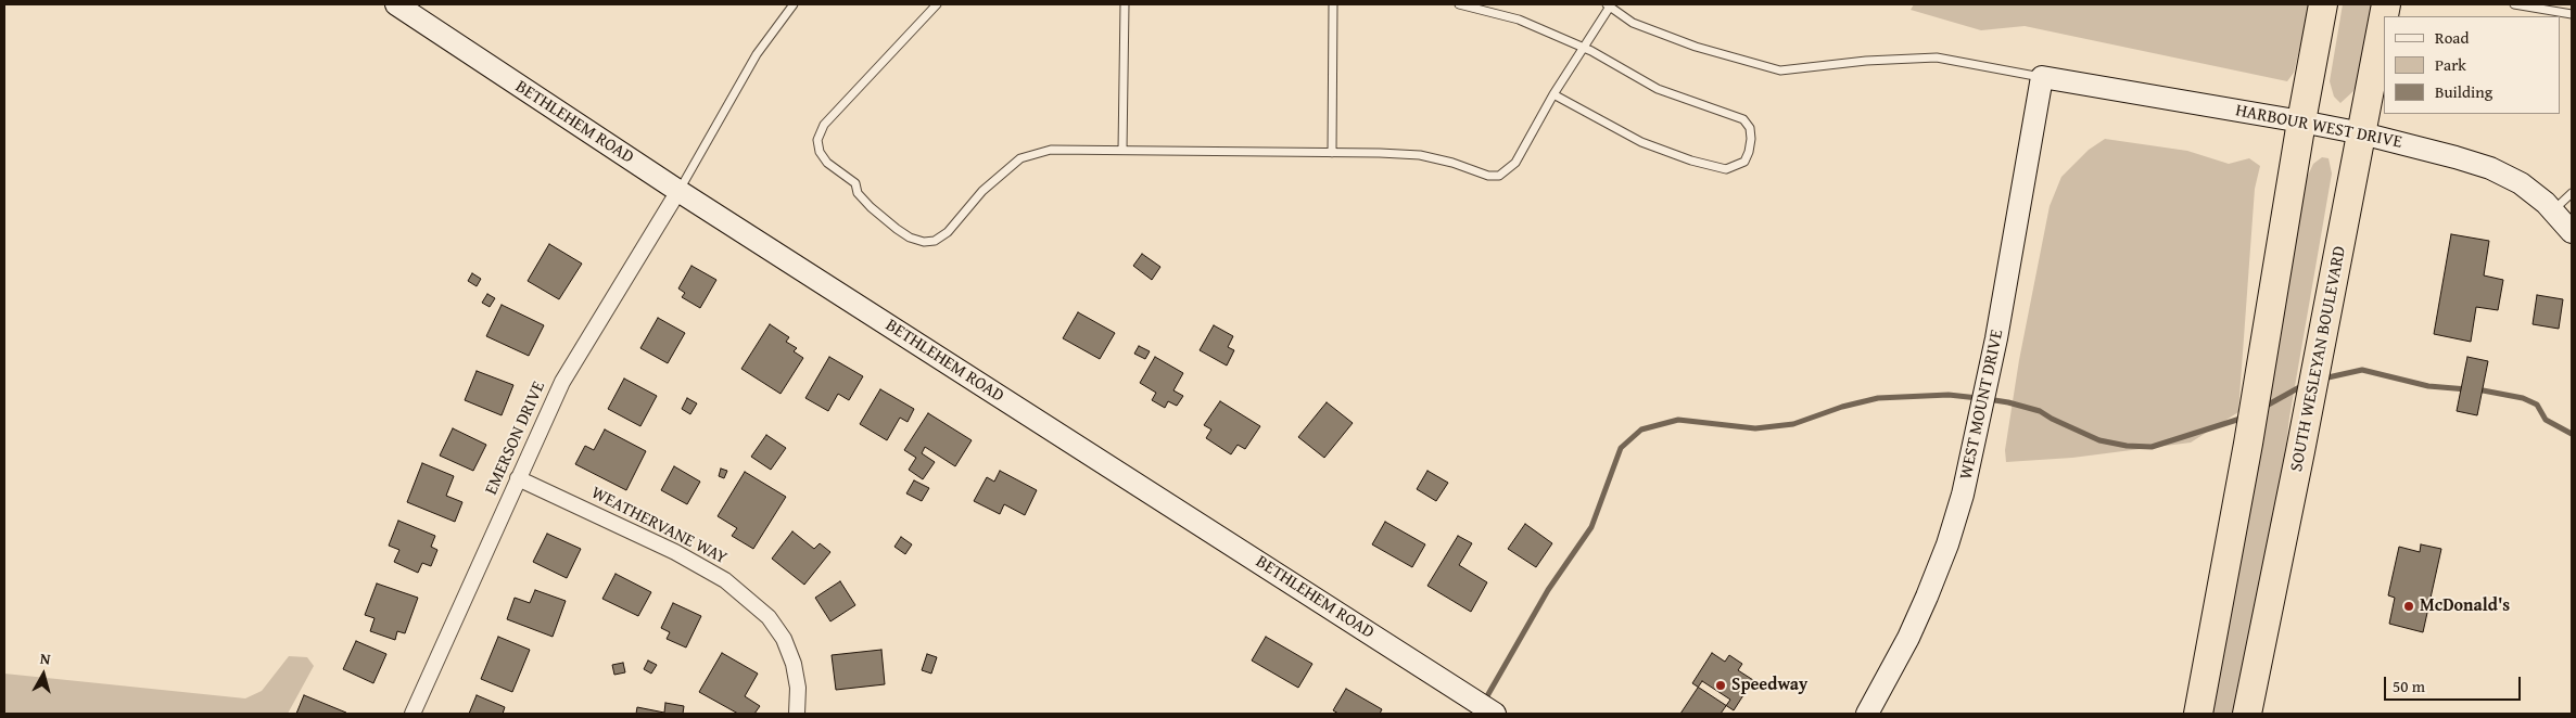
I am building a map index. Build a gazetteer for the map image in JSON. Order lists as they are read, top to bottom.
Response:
{
  "streets": {
    "highway": ["SOUTH WESLEYAN BOULEVARD"],
    "main road": ["BETHLEHEM ROAD", "HARBOUR WEST DRIVE", "WEST MOUNT DRIVE"],
    "street": ["EMERSON DRIVE", "WEATHERVANE WAY"]
  },
  "crossings": [
    ["BETHLEHEM ROAD", "EMERSON DRIVE"],
    ["HARBOUR WEST DRIVE", "SOUTH WESLEYAN BOULEVARD"],
    ["HARBOUR WEST DRIVE", "WEST MOUNT DRIVE"],
    ["EMERSON DRIVE", "WEATHERVANE WAY"]
  ],
  "places": ["McDonald's", "Speedway"],
  "legend": ["Road", "Park", "Building"],
  "scale_bar": "50 m",
  "north": "top"
}
